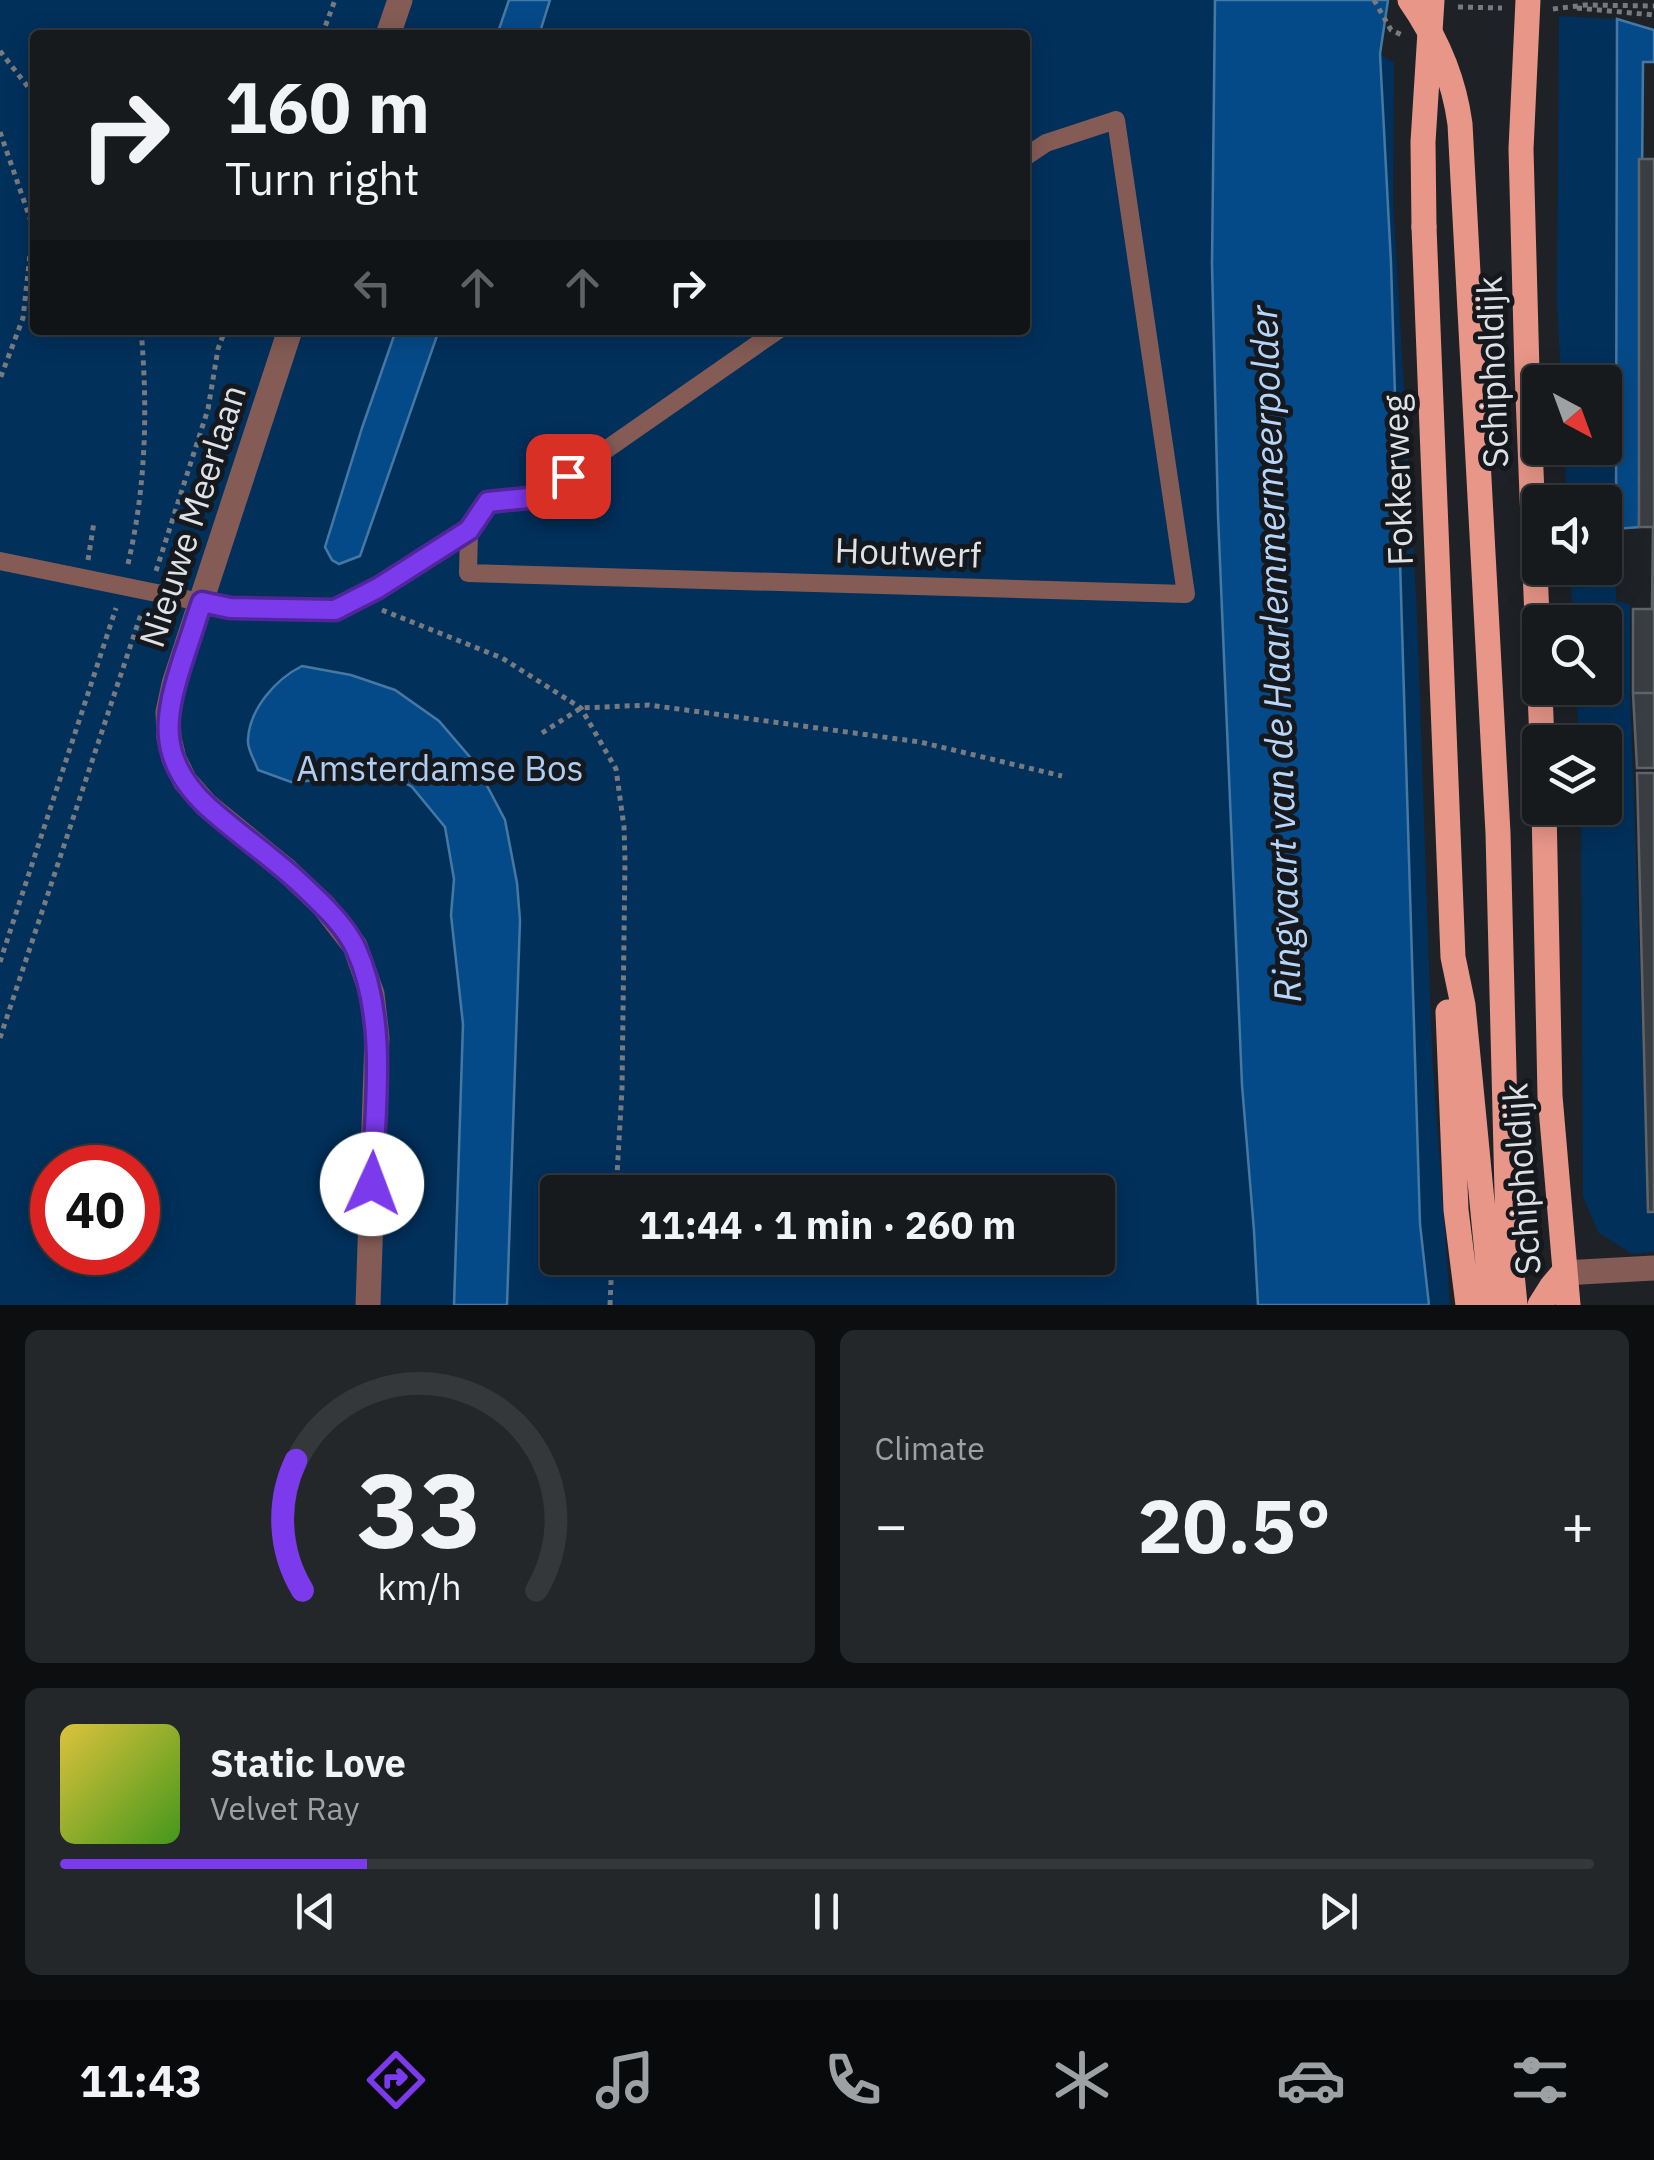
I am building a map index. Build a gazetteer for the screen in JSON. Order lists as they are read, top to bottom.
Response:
{
  "streets": {
    "main road": ["Schipholdijk", "Fokkerweg"],
    "street": ["Nieuwe Meerlaan"],
    "lane": ["Houtwerf"]
  },
  "water": ["Ringvaart van de Haarlemmermeerpolder"],
  "parks": ["Amsterdamse Bos"],
  "north": "bottom right",
  "page": {
    "turn": ["160 m", "Turn right"],
    "limit": "40",
    "trip": "11:44 · 1 min · 260 m",
    "tile": "Climate",
    "heat": ["−", "20.5°", "+"],
    "song": ["Static Love", "Velvet Ray"],
    "tabs": "11:43",
    "gauge": ["33", "km/h"]
  }
}
